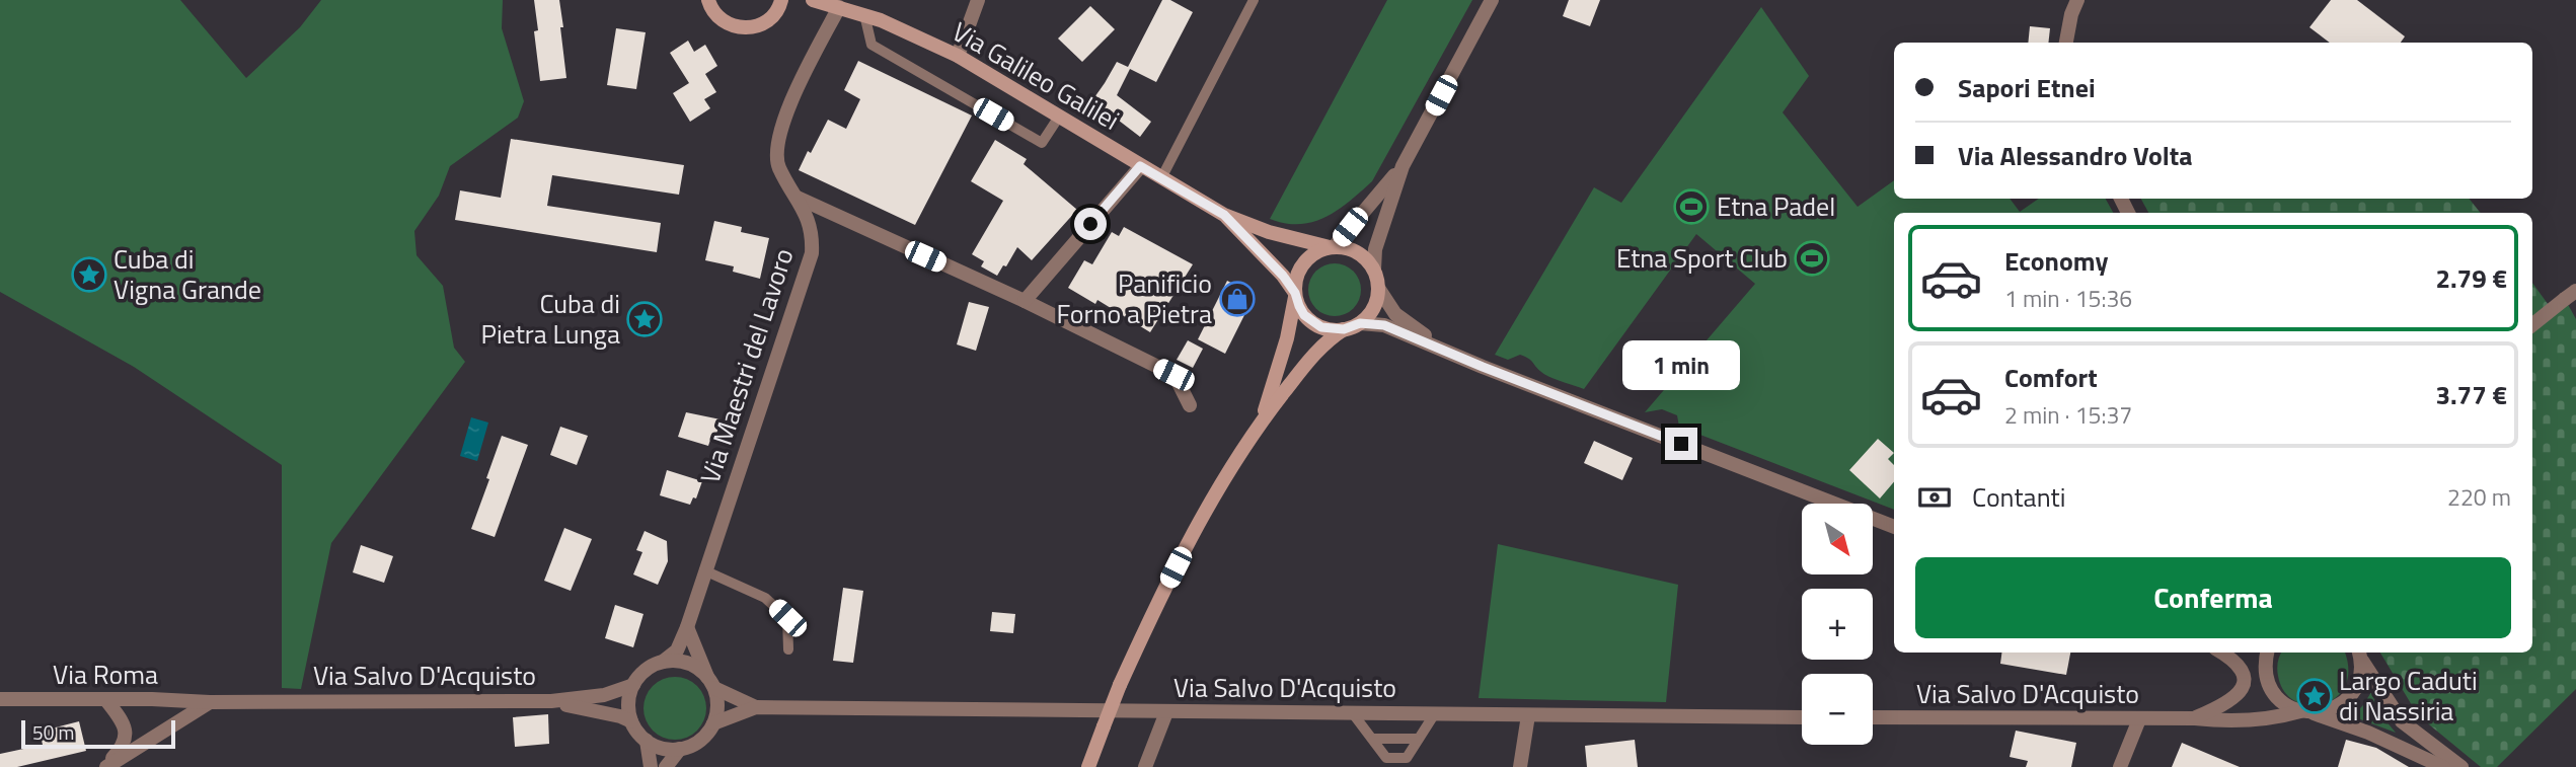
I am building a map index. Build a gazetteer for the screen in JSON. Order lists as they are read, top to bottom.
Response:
{
  "streets": {
    "main road": ["Via Galileo Galilei"],
    "street": ["Via Maestri del Lavoro", "Via Roma", "Via Salvo D'Acquisto"]
  },
  "crossings": [
    ["Via Galileo Galilei", "Via Maestri del Lavoro"],
    ["Via Roma", "Via Salvo D'Acquisto"]
  ],
  "places": {
    "sports": ["Etna Padel", "Etna Sport Club"],
    "place": ["Cuba di Vigna Grande", "Cuba di Pietra Lunga", "Largo Caduti di Nassiria"],
    "shop": ["Panificio Forno a Pietra"]
  },
  "scale_bar": "50 m",
  "north": "bottom right",
  "page": {
    "banner": ["Sapori Etnei", "Via Alessandro Volta"],
    "list": [
      {
        "name": "Economy",
        "note": "1 min · 15:36",
        "value": "2.79 €"
      },
      {
        "name": "Comfort",
        "note": "2 min · 15:37",
        "value": "3.77 €"
      }
    ],
    "bubble": "1 min",
    "pay": ["Contanti", "220 m"],
    "map_buttons": ["+", "−"],
    "buttons": "Conferma",
    "scale": "50 m"
  }
}
